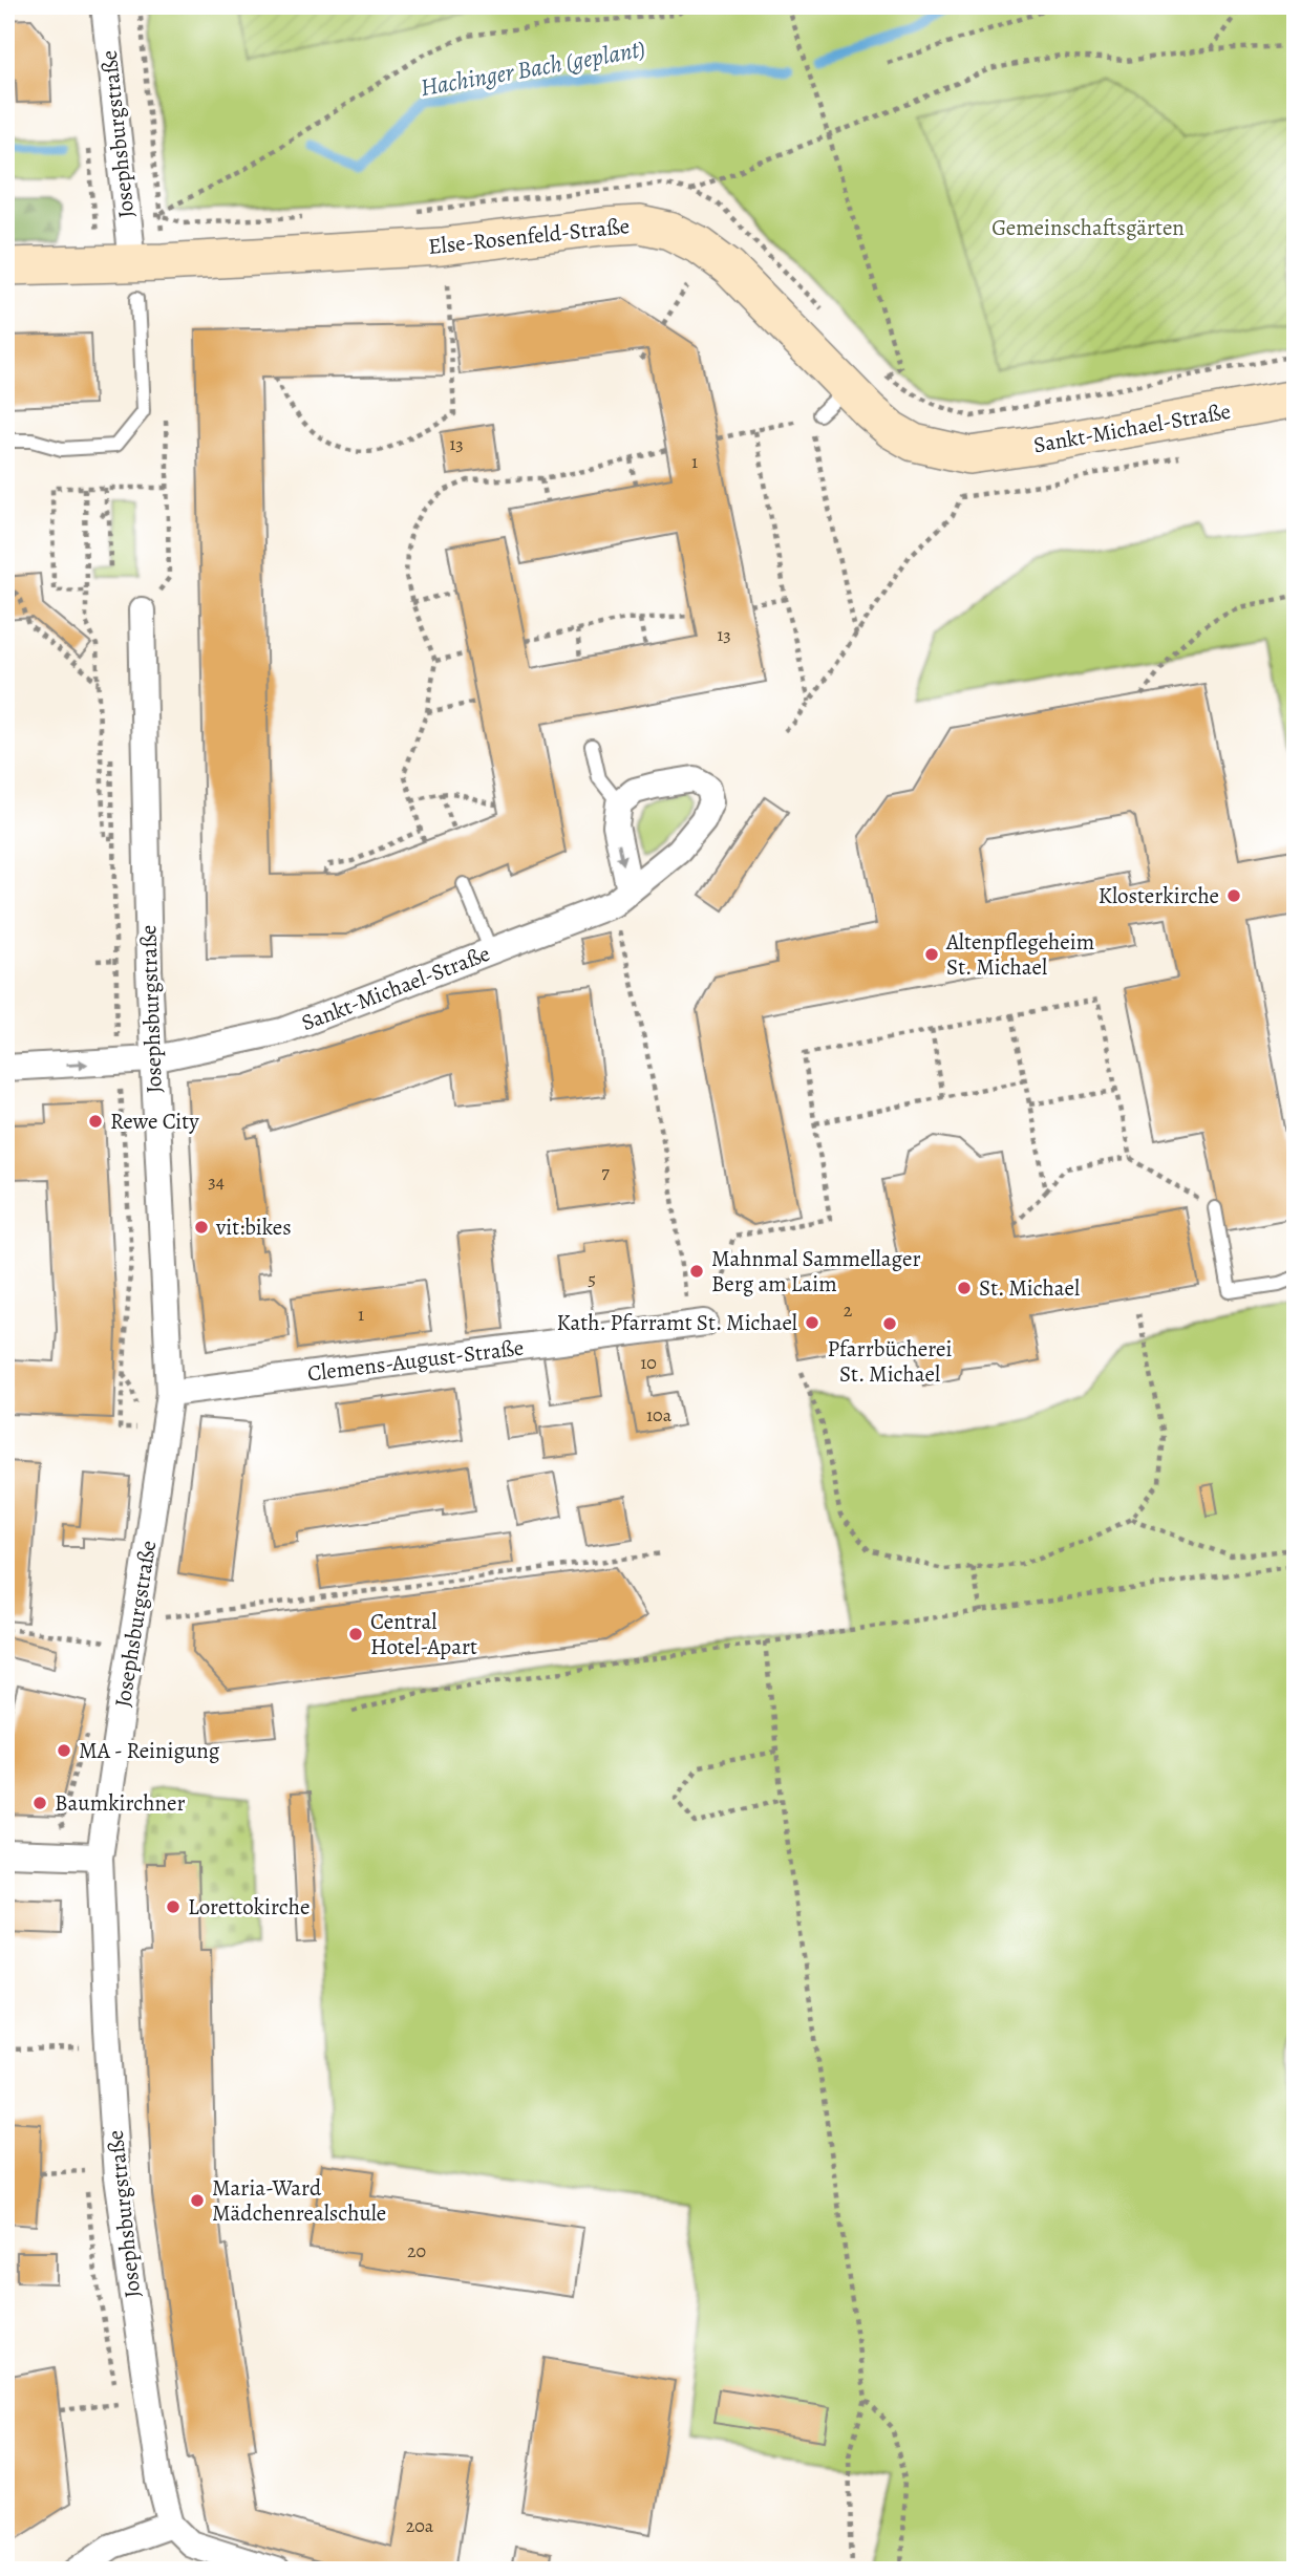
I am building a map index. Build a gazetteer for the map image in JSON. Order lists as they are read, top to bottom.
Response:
{
  "streets": {
    "street": [
      "Josephsburgstraße",
      "Else-Rosenfeld-Straße",
      "Sankt-Michael-Straße",
      "Clemens-August-Straße"
    ]
  },
  "crossings": [
    ["Josephsburgstraße", "Else-Rosenfeld-Straße"],
    ["Josephsburgstraße", "Sankt-Michael-Straße"],
    ["Josephsburgstraße", "Clemens-August-Straße"],
    ["Else-Rosenfeld-Straße", "Sankt-Michael-Straße"]
  ],
  "water": ["Hachinger Bach (geplant)"],
  "parks": ["Gemeinschaftsgärten"],
  "places": [
    "Klosterkirche",
    "Altenpflegeheim St. Michael",
    "Rewe City",
    "vit:bikes",
    "Mahnmal Sammellager Berg am Laim",
    "St. Michael",
    "Kath. Pfarramt St. Michael",
    "Pfarrbücherei St. Michael",
    "Central Hotel-Apart",
    "MA - Reinigung",
    "Baumkirchner",
    "Lorettokirche",
    "Maria-Ward Mädchenrealschule"
  ],
  "house_numbers": [
    "13",
    "1",
    "13",
    "7",
    "34",
    "5",
    "2",
    "1",
    "10",
    "10a",
    "20",
    "20a"
  ]
}
